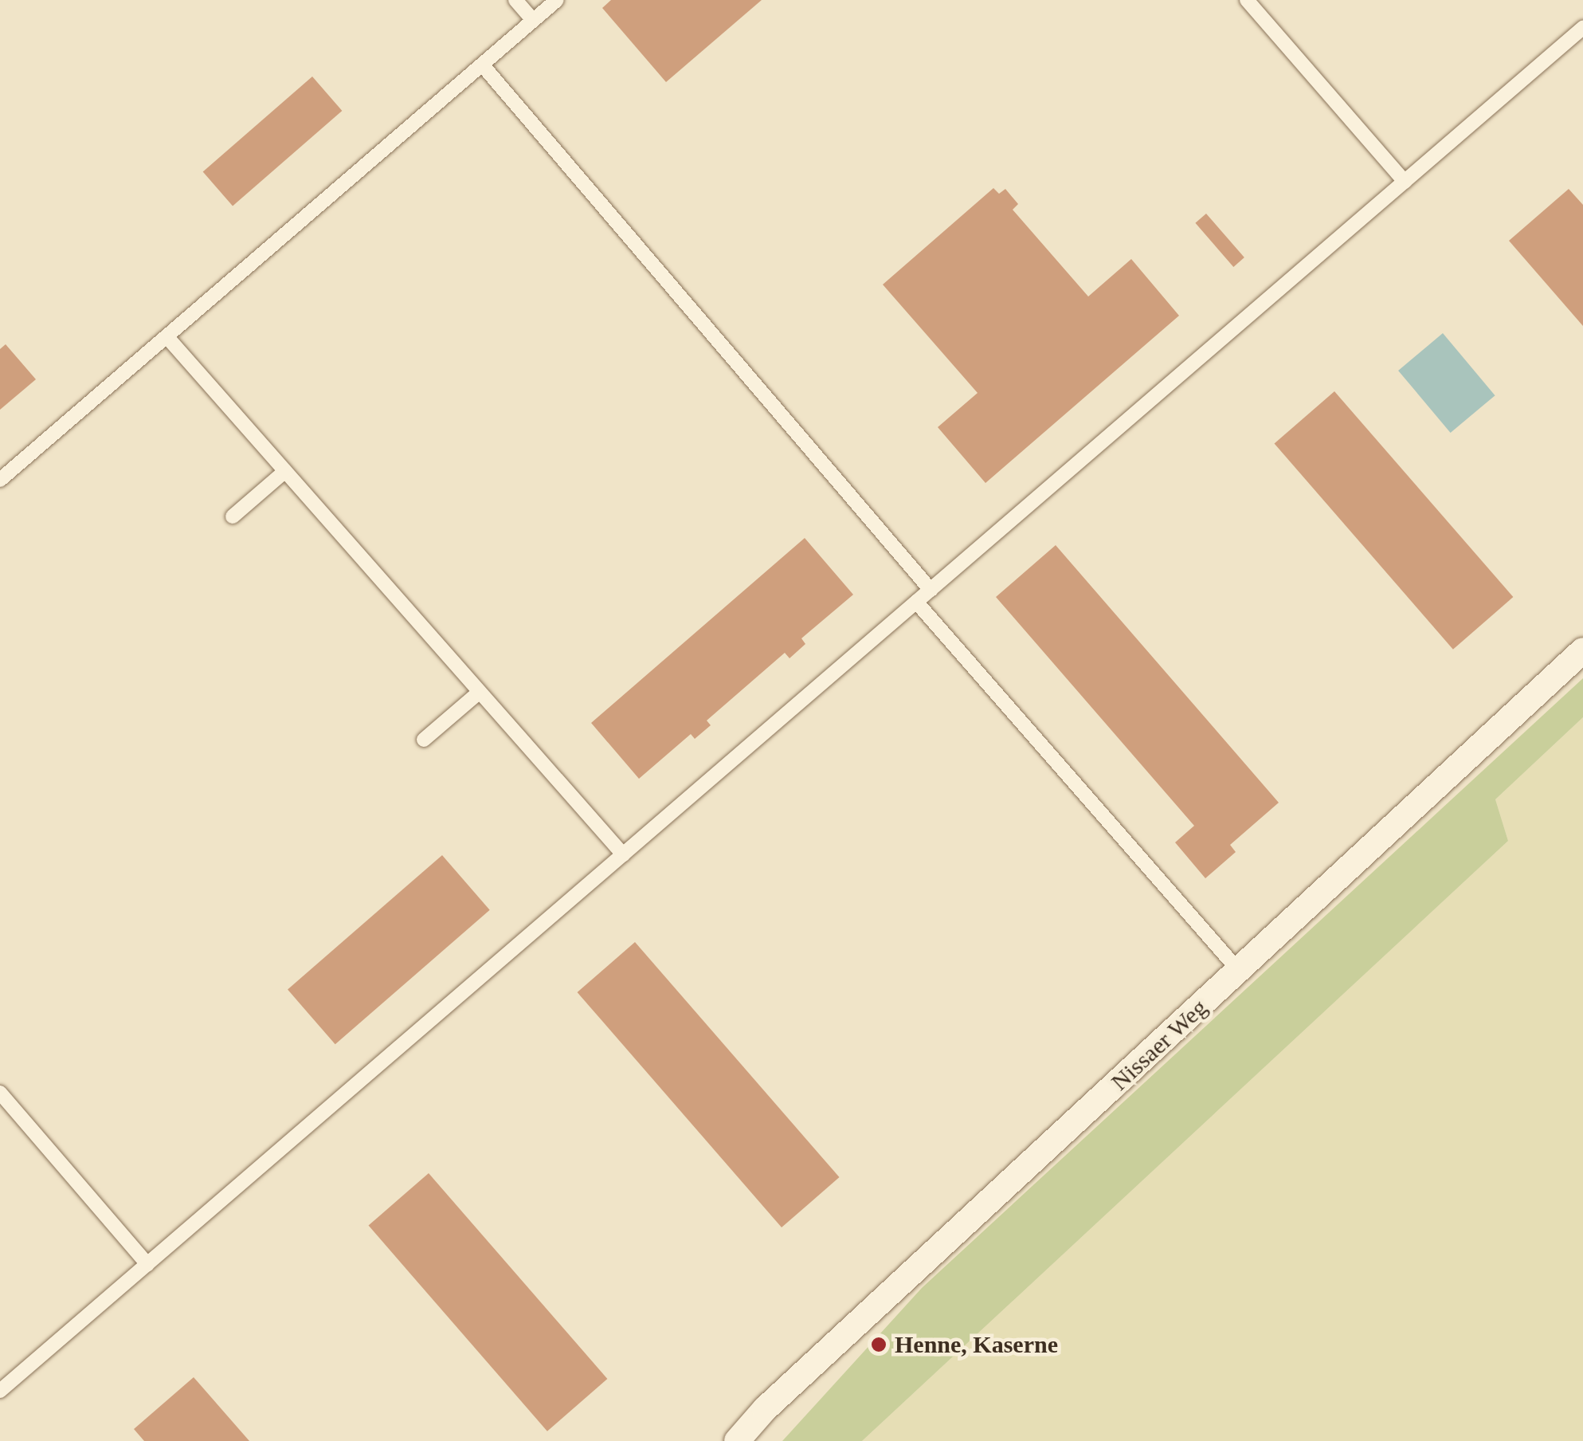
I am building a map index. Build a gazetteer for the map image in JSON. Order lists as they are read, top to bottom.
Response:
{
  "streets": {
    "street": ["Nissaer Weg"]
  },
  "places": ["Henne, Kaserne"]
}
